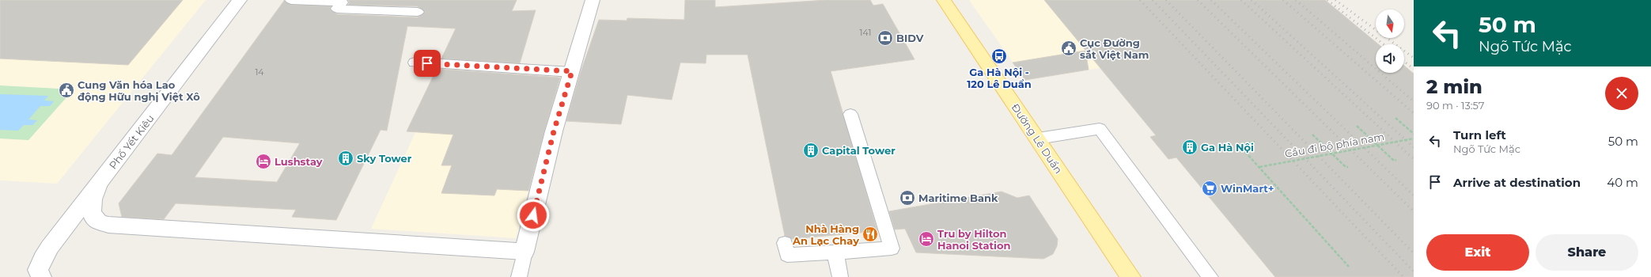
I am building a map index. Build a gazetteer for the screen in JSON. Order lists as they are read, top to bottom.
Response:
{
  "streets": {
    "main road": ["Đường Lê Duẩn"],
    "street": ["Phố Yết Kiêu"],
    "path": ["Cầu đi bộ phía nam"]
  },
  "places": {
    "bank": ["BIDV", "Maritime Bank"],
    "public building": ["Cục Đường sắt Việt Nam", "Cung Văn hóa Lao động Hữu nghị Việt Xô"],
    "bus stop": ["Ga Hà Nội - 120 Lê Duẩn"],
    "building": ["Ga Hà Nội", "Capital Tower", "Sky Tower"],
    "hotel": ["Lushstay", "Tru by Hilton Hanoi Station"],
    "supermarket": ["WinMart+"],
    "restaurant": ["Nhà Hàng An Lạc Chay"]
  },
  "house_numbers": ["141", "14"],
  "north": "bottom",
  "page": {
    "turn": ["50 m", "Ngõ Tức Mặc"],
    "heading": ["2 min", "90 m · 13:57"],
    "list": [
      {
        "name": "Turn left",
        "note": "Ngõ Tức Mặc",
        "value": "50 m"
      },
      {
        "name": "Arrive at destination",
        "value": "40 m"
      }
    ],
    "buttons": ["Exit", "Share"]
  }
}
